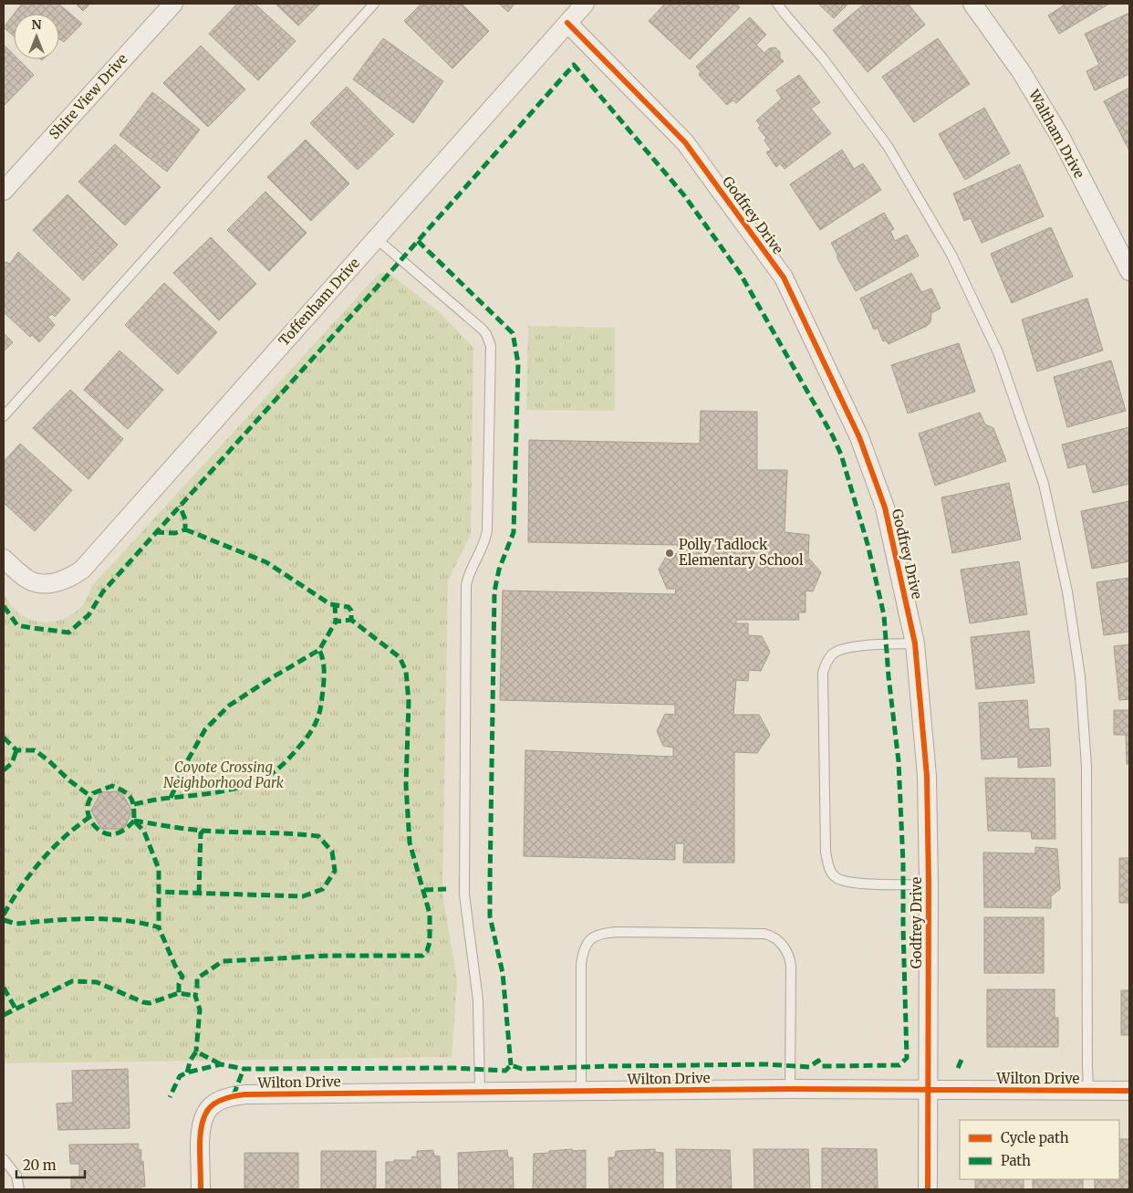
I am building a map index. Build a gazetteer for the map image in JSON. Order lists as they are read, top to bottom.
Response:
{
  "streets": {
    "street": [
      "Shire View Drive",
      "Waltham Drive",
      "Godfrey Drive",
      "Toffenham Drive",
      "Wilton Drive"
    ]
  },
  "crossings": [
    ["Godfrey Drive", "Toffenham Drive"],
    ["Godfrey Drive", "Wilton Drive"]
  ],
  "parks": ["Coyote Crossing Neighborhood Park"],
  "places": ["Polly Tadlock Elementary School"],
  "legend": ["Cycle path", "Path"],
  "scale_bar": "20 m",
  "north": "top"
}
